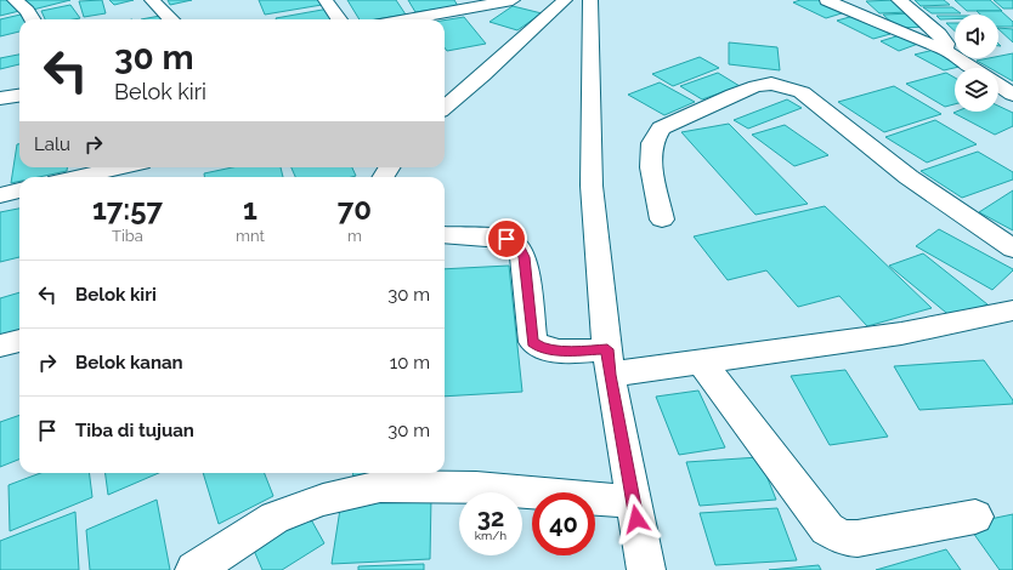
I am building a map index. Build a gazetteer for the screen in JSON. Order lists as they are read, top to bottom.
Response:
{
  "page": {
    "turn": ["30 m", "Belok kiri"],
    "then": "Lalu",
    "eta": [
      "17:57",
      "Tiba",
      "1",
      "mnt",
      "70",
      "m"
    ],
    "list": [
      {
        "name": "Belok kiri",
        "value": "30 m"
      },
      {
        "name": "Belok kanan",
        "value": "10 m"
      },
      {
        "name": "Tiba di tujuan",
        "value": "30 m"
      }
    ],
    "speed": "32 km/h",
    "limit": "40"
  }
}
